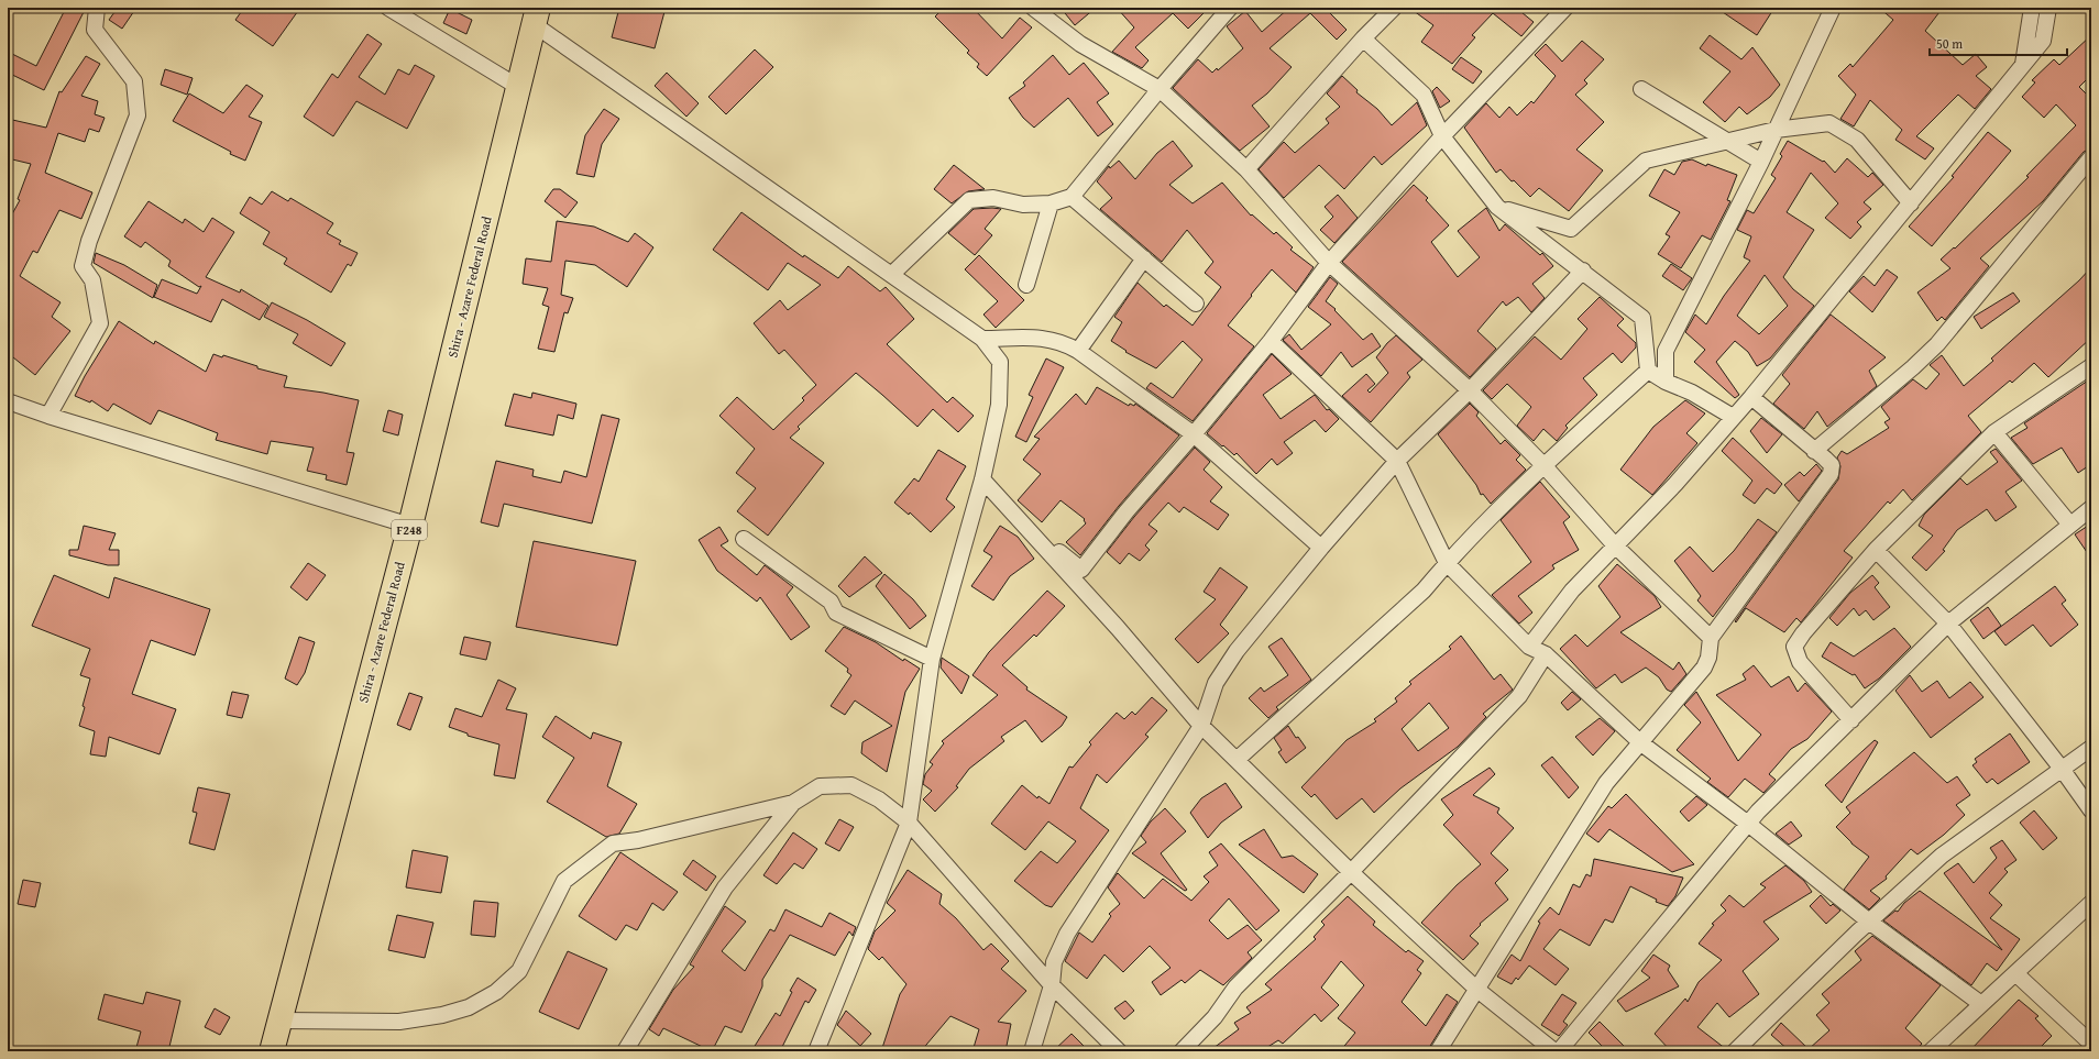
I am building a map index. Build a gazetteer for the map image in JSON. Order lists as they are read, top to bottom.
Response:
{
  "streets": {
    "main road": ["Shira - Azare Federal Road", "F248"]
  },
  "scale_bar": "50 m"
}
